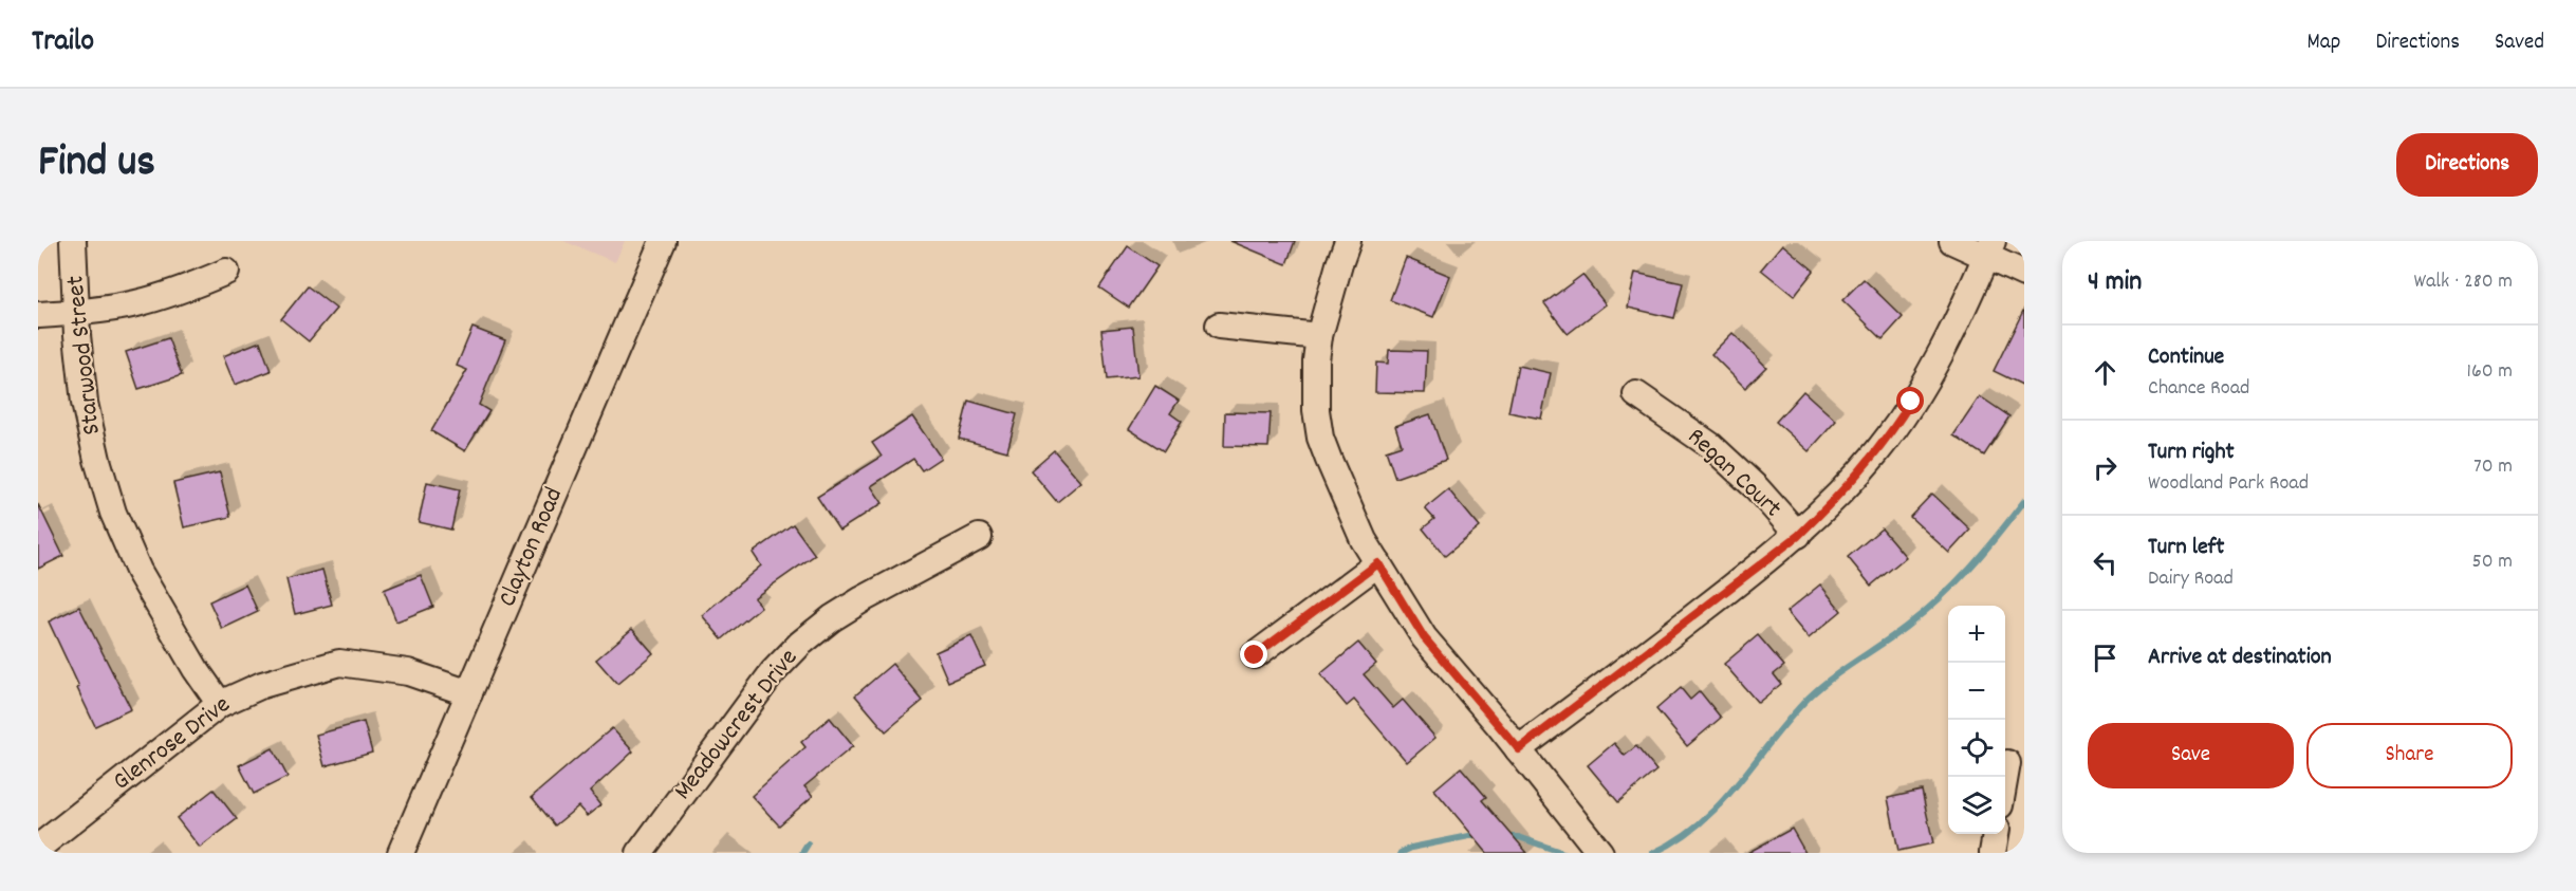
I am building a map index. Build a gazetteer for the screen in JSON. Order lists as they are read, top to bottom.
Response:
{
  "streets": {
    "street": [
      "Starwood Street",
      "Regan Court",
      "Clayton Road",
      "Meadowcrest Drive",
      "Glenrose Drive"
    ]
  },
  "crossings": [
    ["Starwood Street", "Glenrose Drive"],
    ["Clayton Road", "Glenrose Drive"]
  ],
  "page": {
    "header": "Trailo",
    "nav": ["Map", "Directions", "Saved"],
    "title": "Find us",
    "buttons": [
      "Directions",
      ["Save", "Share"]
    ],
    "heading": ["4 min", "Walk · 280 m"],
    "list": [
      ["Continue", "Chance Road", "160 m"],
      ["Turn right", "Woodland Park Road", "70 m"],
      ["Turn left", "Dairy Road", "50 m"],
      "Arrive at destination"
    ],
    "map_buttons": ["+", "−"]
  }
}
